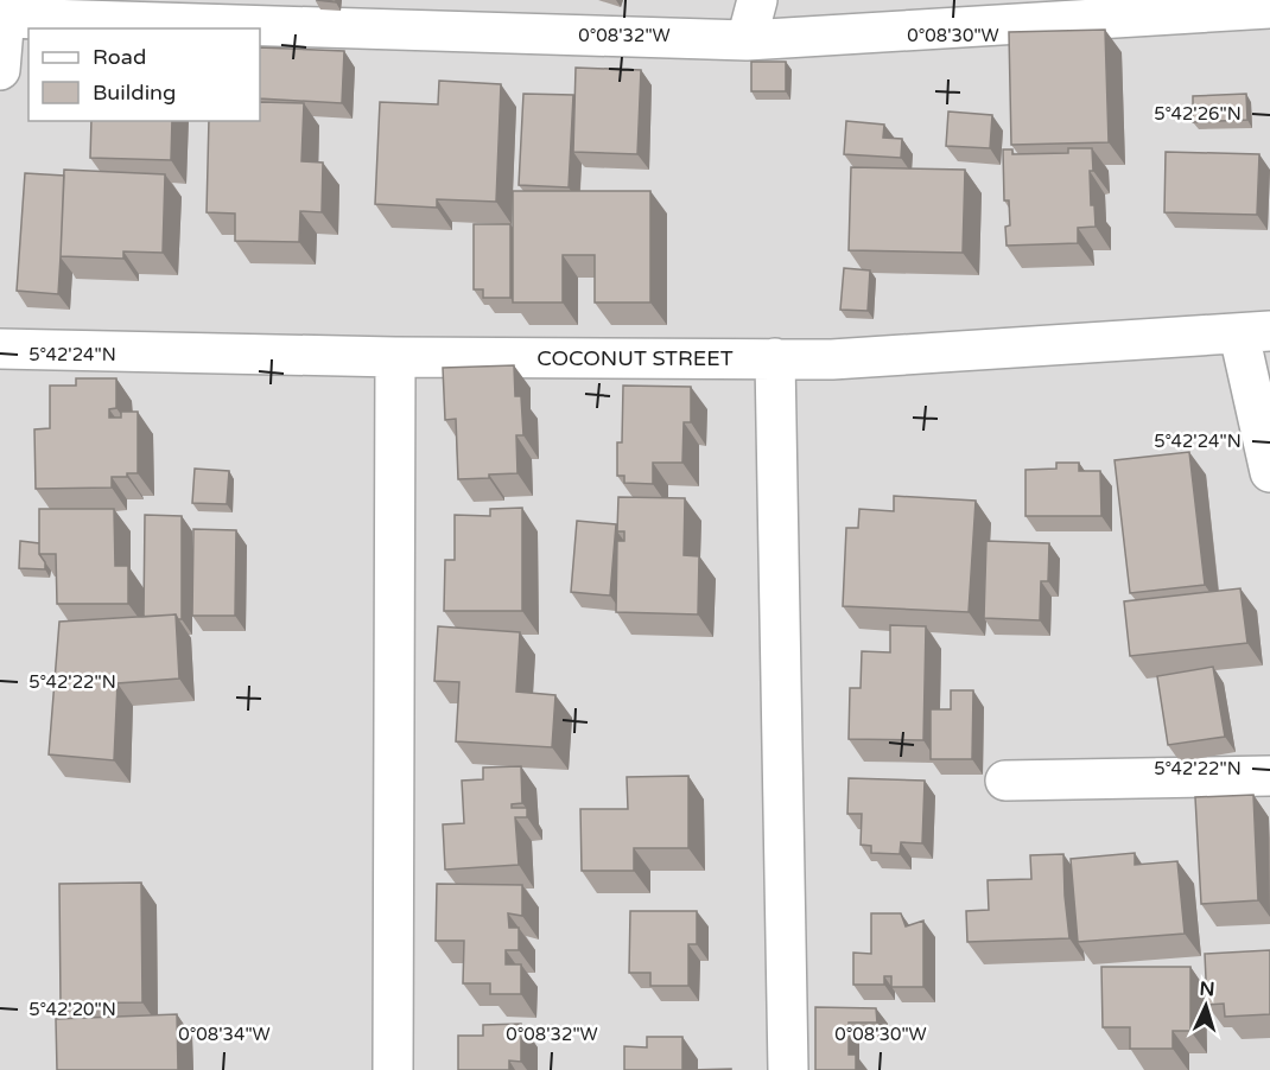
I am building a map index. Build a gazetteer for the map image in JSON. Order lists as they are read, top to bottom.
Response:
{
  "streets": {
    "street": ["COCONUT STREET"]
  },
  "legend": ["Road", "Building"],
  "north": "top",
  "coordinates": [
    "0°08'32\"W",
    "0°08'30\"W",
    "5°42'26\"N",
    "5°42'24\"N",
    "5°42'22\"N",
    "5°42'20\"N",
    "0°08'34\"W"
  ]
}
